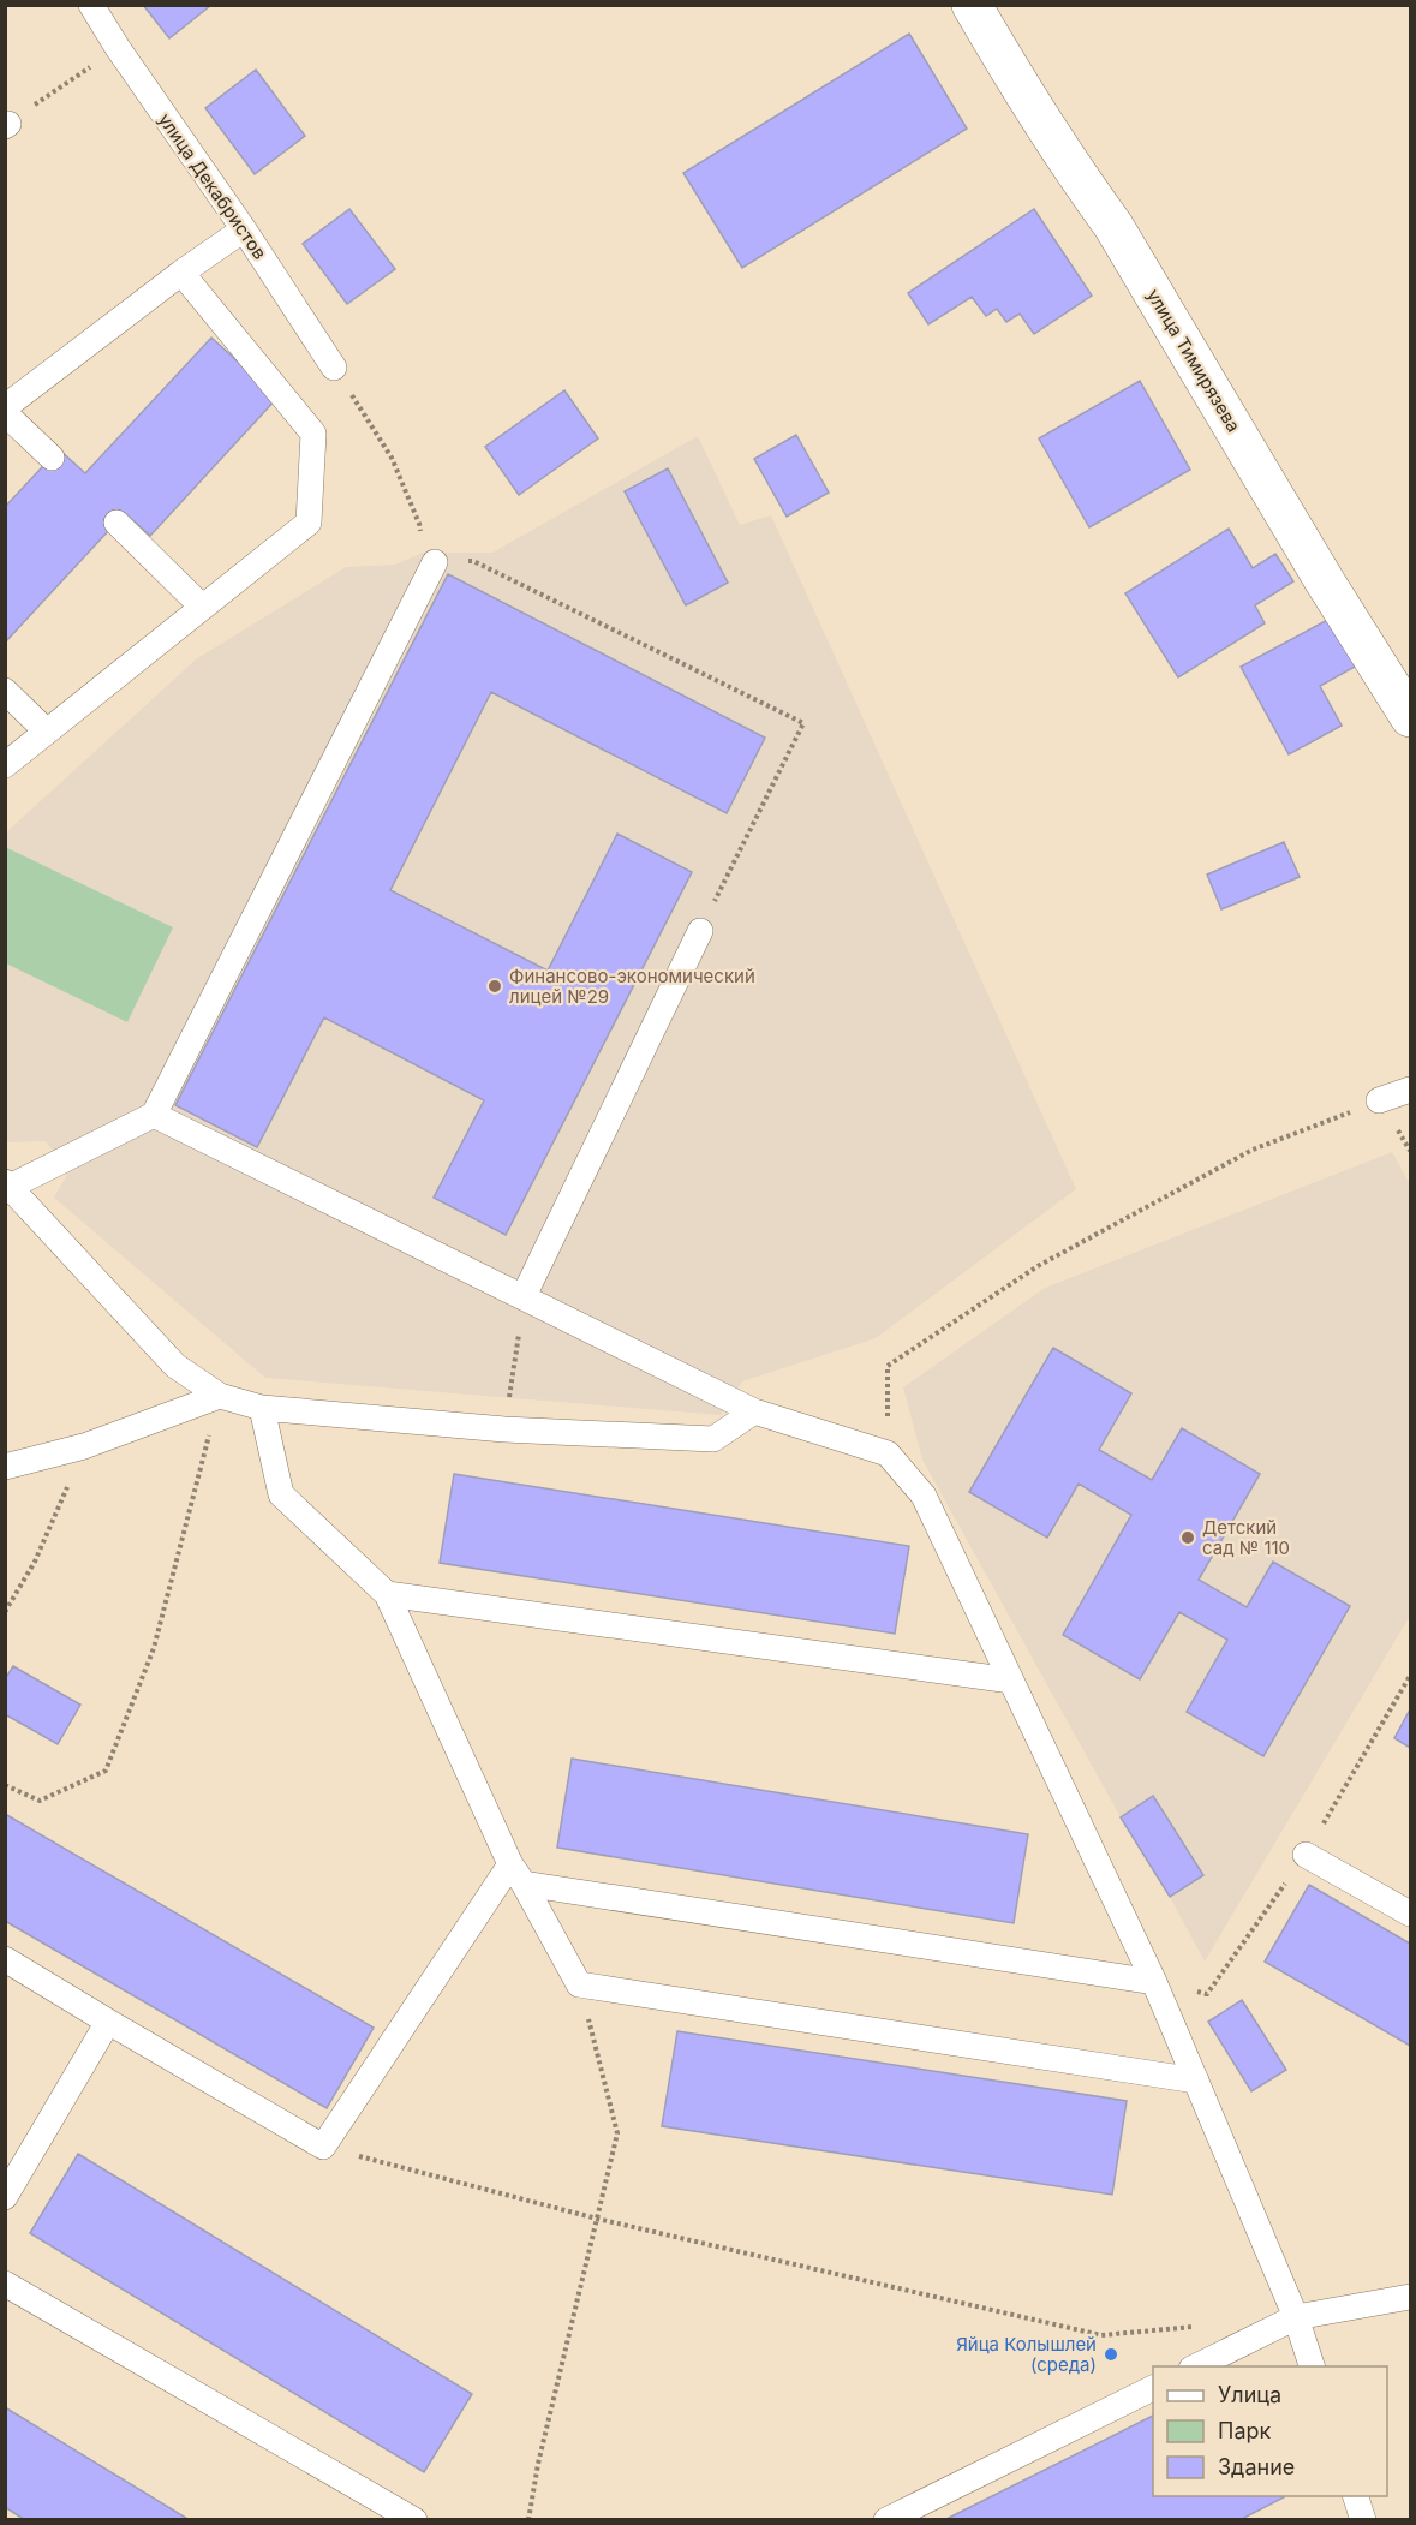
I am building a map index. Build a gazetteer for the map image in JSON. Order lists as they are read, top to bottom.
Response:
{
  "streets": {
    "street": ["улица Тимирязева"],
    "lane": ["улица Декабристов"]
  },
  "places": ["Финансово-экономический лицей №29", "Детский сад № 110", "Яйца Колышлей (среда)"],
  "legend": ["Улица", "Парк", "Здание"]
}
